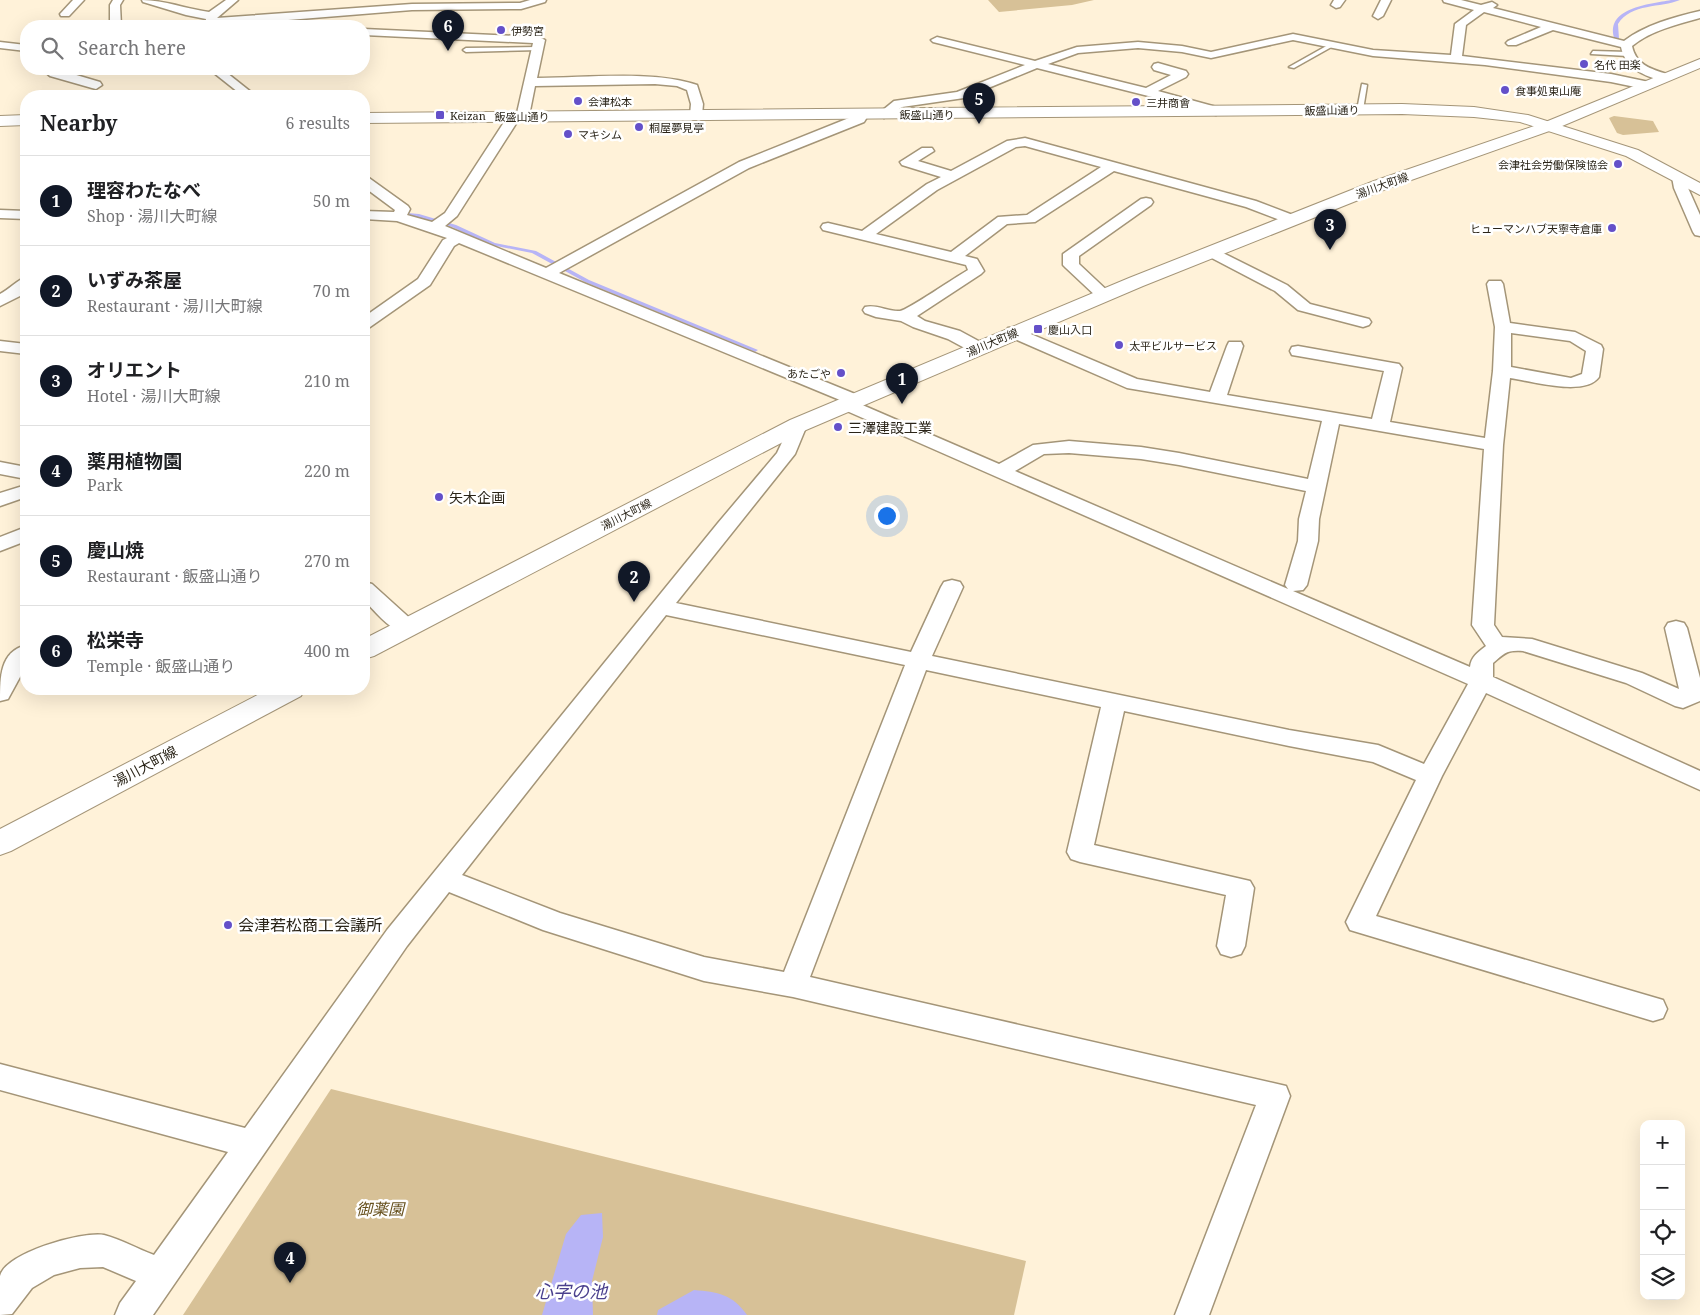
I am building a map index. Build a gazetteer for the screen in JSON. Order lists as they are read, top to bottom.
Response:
{
  "streets": {
    "main road": ["飯盛山通り", "湯川大町線"]
  },
  "crossings": [
    ["飯盛山通り", "湯川大町線"]
  ],
  "water": ["心字の池"],
  "parks": ["御薬園"],
  "places": {
    "other": [
      "伊勢宮",
      "名代 田楽",
      "食事処東山庵",
      "会津松本",
      "三井商會",
      "桐屋夢見亭",
      "マキシム",
      "会津社会労働保険協会",
      "ヒューマンハブ天寧寺倉庫",
      "太平ビルサービス",
      "あたごや",
      "三澤建設工業",
      "矢木企画",
      "会津若松商工会議所"
    ],
    "transit": ["Keizan", "慶山入口"]
  },
  "page": {
    "pins": [
      "6",
      "5",
      "3",
      "1",
      "2",
      "4"
    ],
    "search": "Search here",
    "heading": ["Nearby", "6 results"],
    "list": [
      {
        "mark": "1",
        "name": "理容わたなべ",
        "note": "Shop · 湯川大町線",
        "value": "50 m"
      },
      {
        "mark": "2",
        "name": "いずみ茶屋",
        "note": "Restaurant · 湯川大町線",
        "value": "70 m"
      },
      {
        "mark": "3",
        "name": "オリエント",
        "note": "Hotel · 湯川大町線",
        "value": "210 m"
      },
      {
        "mark": "4",
        "name": "薬用植物園",
        "note": "Park",
        "value": "220 m"
      },
      {
        "mark": "5",
        "name": "慶山焼",
        "note": "Restaurant · 飯盛山通り",
        "value": "270 m"
      },
      {
        "mark": "6",
        "name": "松栄寺",
        "note": "Temple · 飯盛山通り",
        "value": "400 m"
      }
    ],
    "map_buttons": ["+", "−"]
  }
}
